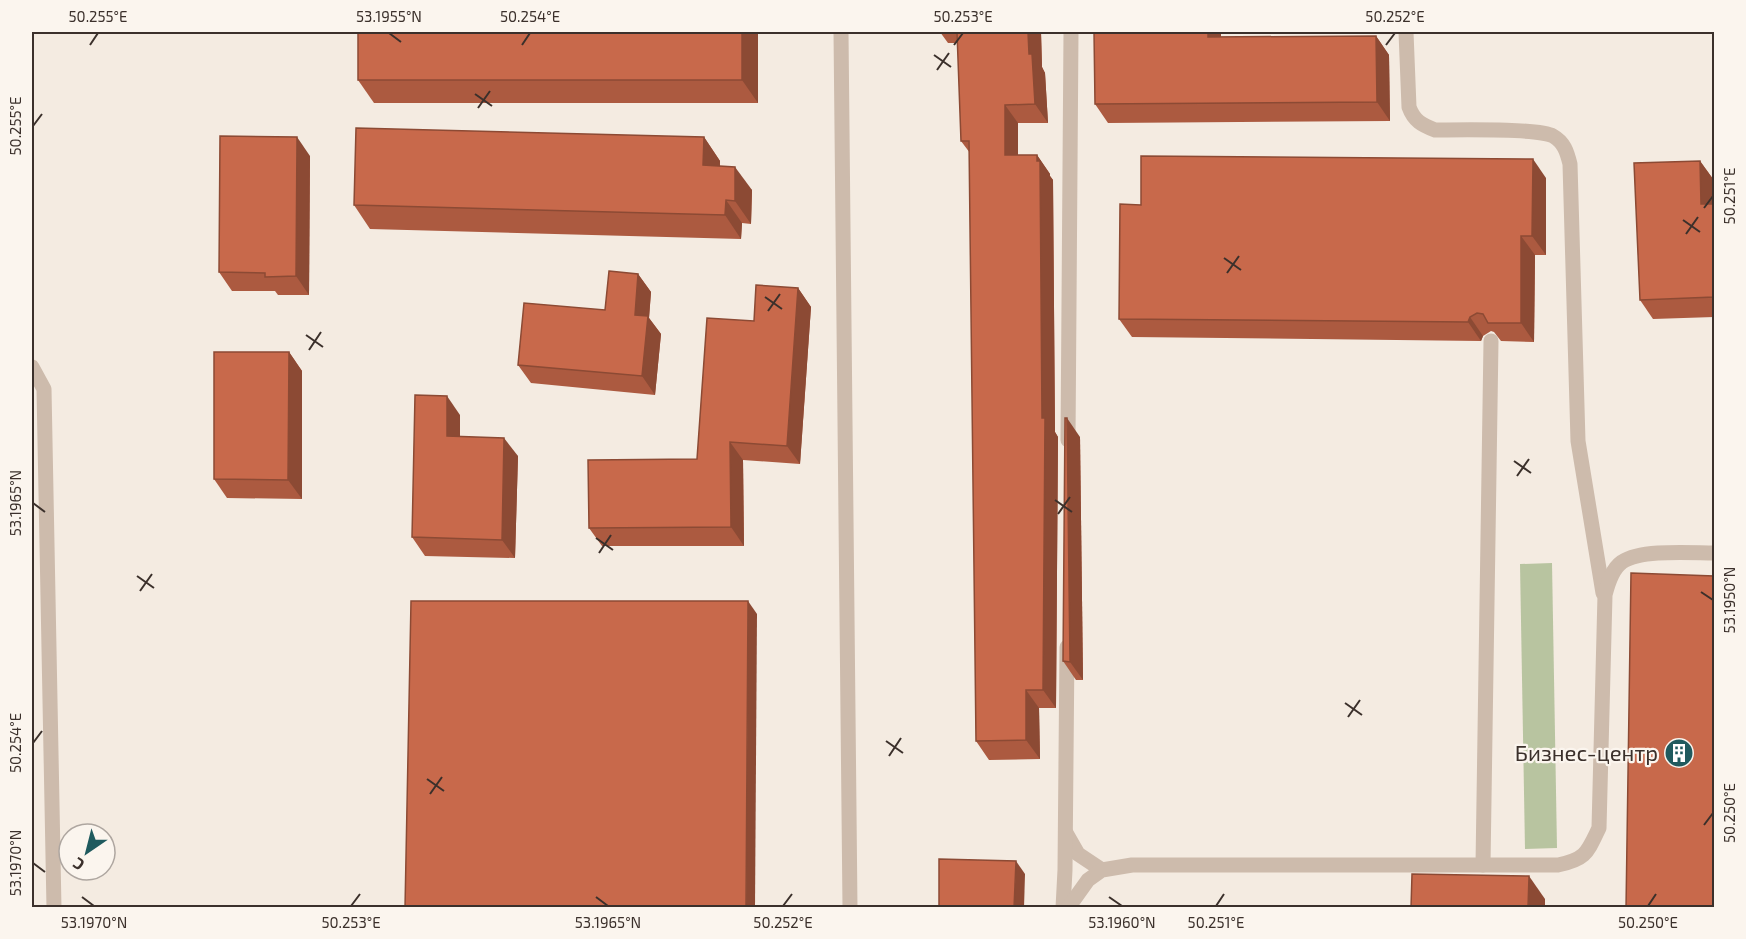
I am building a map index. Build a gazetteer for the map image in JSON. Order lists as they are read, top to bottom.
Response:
{
  "places": {
    "building": ["Бизнес-центр"]
  },
  "north": "bottom left",
  "coordinates": [
    "50.255°E",
    "53.1955°N",
    "50.254°E",
    "50.253°E",
    "50.252°E",
    "50.251°E",
    "53.1965°N",
    "53.1950°N",
    "50.250°E",
    "53.1970°N",
    "53.1960°N"
  ]
}
